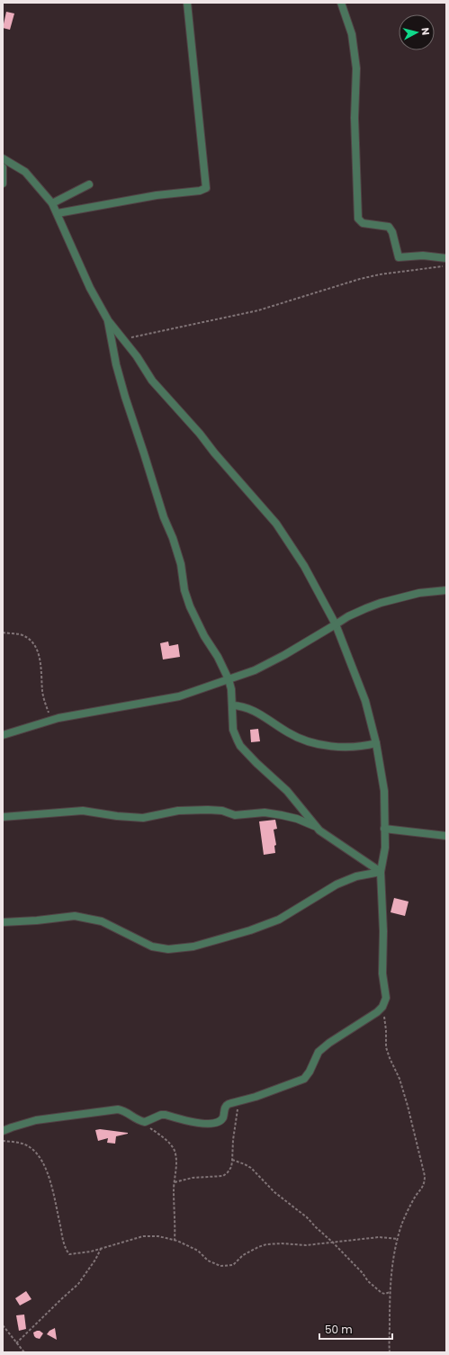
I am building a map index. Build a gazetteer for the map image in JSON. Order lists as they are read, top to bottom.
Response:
{
  "scale_bar": "50 m",
  "north": "right"
}
